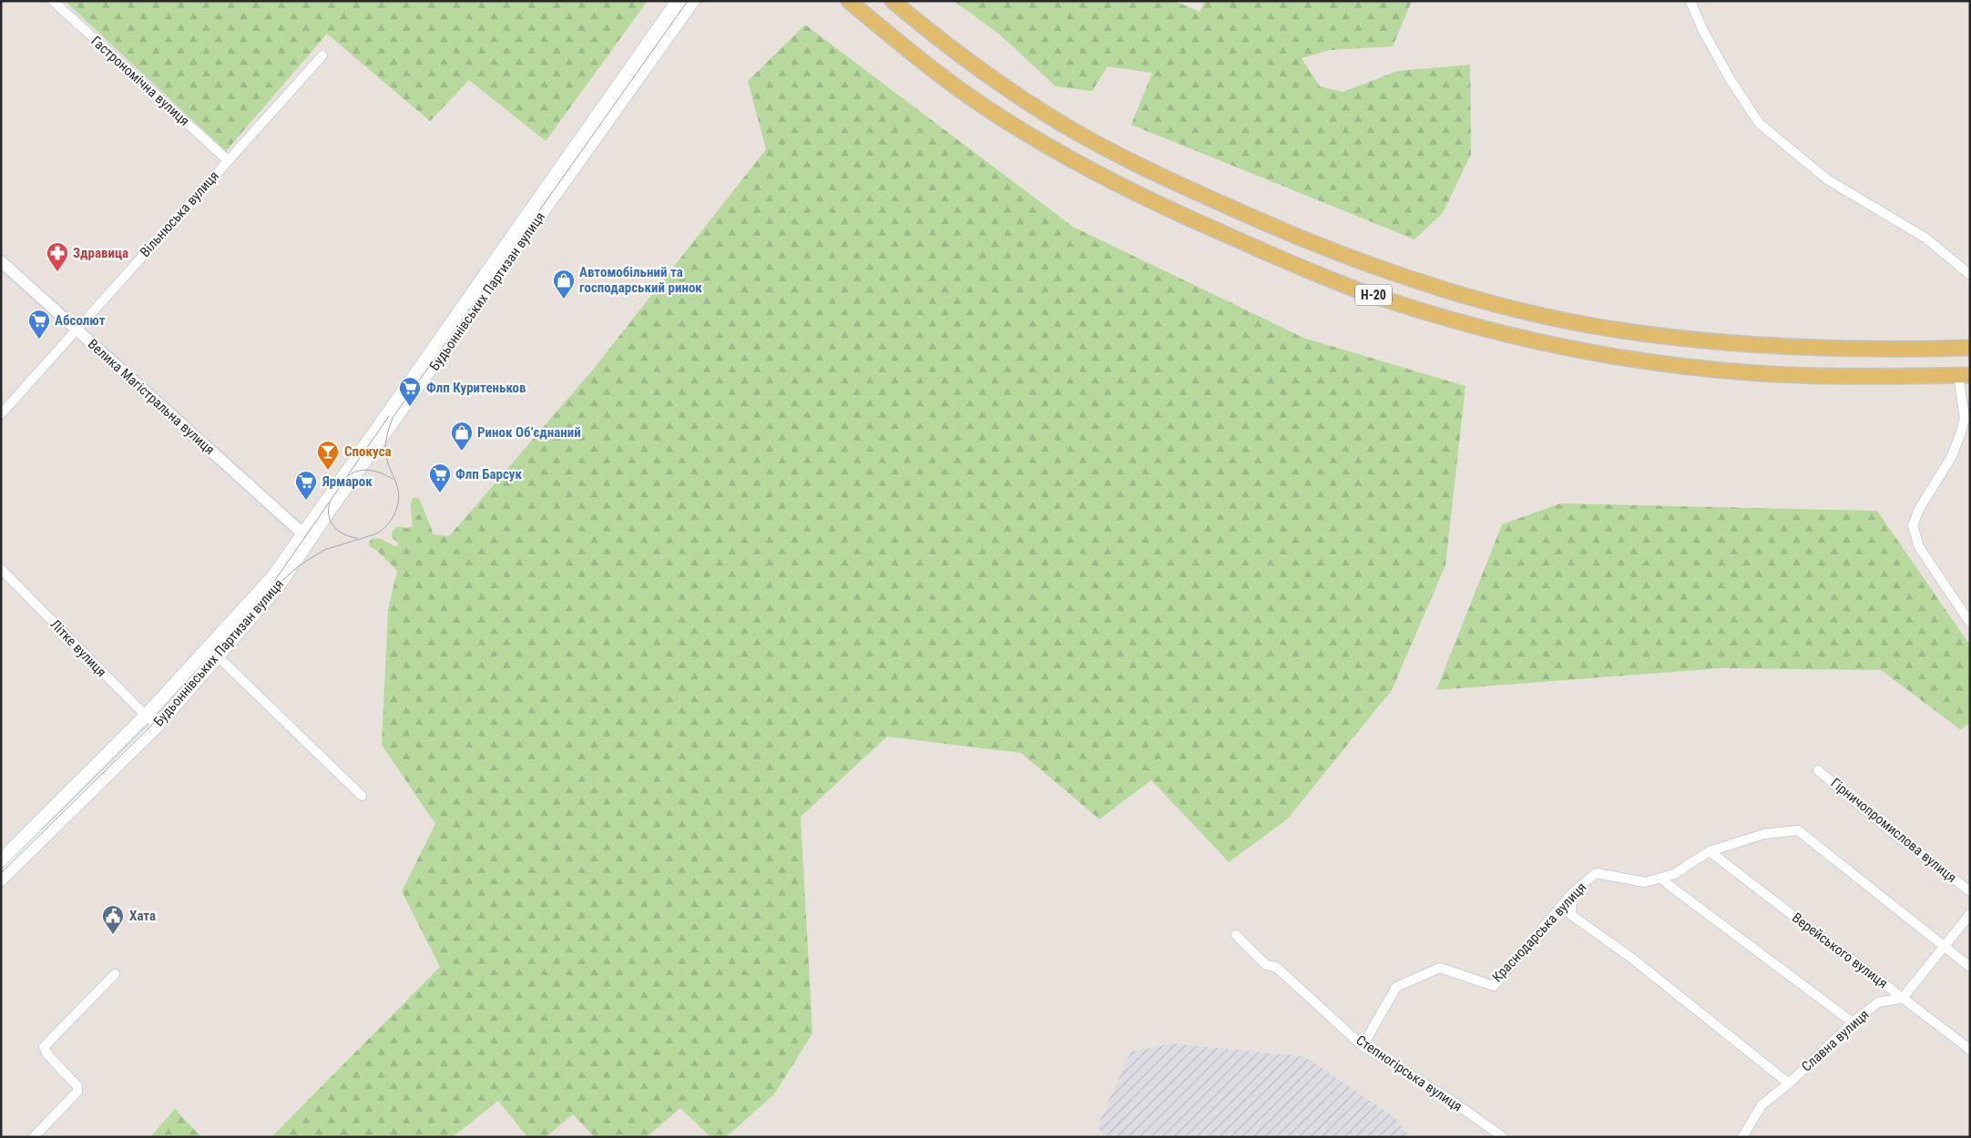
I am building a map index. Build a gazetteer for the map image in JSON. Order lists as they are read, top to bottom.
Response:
{
  "streets": {
    "main road": ["Будьоннівських Партизан вулиця", "Н-20"],
    "street": [
      "Гастрономічна вулиця",
      "Вільнюська вулиця",
      "Велика Магістральна вулиця",
      "Літке вулиця",
      "Гірничопромислова вулиця",
      "Краснодарська вулиця",
      "Верейського вулиця",
      "Славна вулиця",
      "Степногірська вулиця"
    ]
  },
  "crossings": [
    ["Гастрономічна вулиця", "Вільнюська вулиця"],
    ["Вільнюська вулиця", "Велика Магістральна вулиця"],
    ["Будьоннівських Партизан вулиця", "Велика Магістральна вулиця"],
    ["Будьоннівських Партизан вулиця", "Літке вулиця"],
    ["Краснодарська вулиця", "Верейського вулиця"],
    ["Краснодарська вулиця", "Степногірська вулиця"],
    ["Верейського вулиця", "Славна вулиця"]
  ],
  "places": {
    "pharmacy": ["Здравица"],
    "shop": ["Автомобільний та господарський ринок", "Ринок Обʼєднаний"],
    "supermarket": [
      "Абсолют",
      "Флп Куритеньков",
      "Флп Барсук",
      "Ярмарок"
    ],
    "bar": ["Спокуса"],
    "public building": ["Хата"]
  }
}
